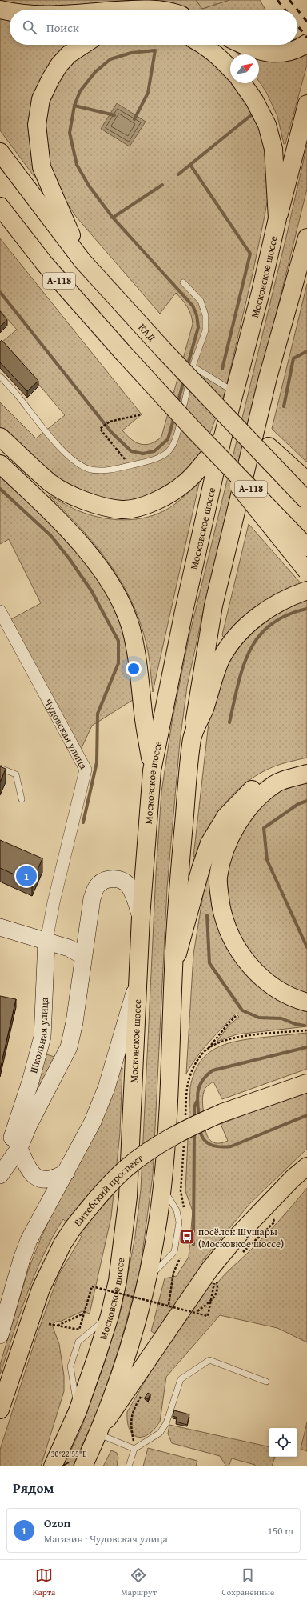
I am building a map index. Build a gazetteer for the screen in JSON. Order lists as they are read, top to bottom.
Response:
{
  "streets": {
    "main road": [
      "Московское шоссе",
      "А-118",
      "КАД",
      "Витебский проспект"
    ],
    "street": ["Чудовская улица", "Школьная улица"]
  },
  "crossings": [
    ["Чудовская улица", "Школьная улица"]
  ],
  "places": {
    "bus stop": ["посёлок Шушары (Московкое шоссе)"]
  },
  "north": "top right",
  "page": {
    "search": "Поиск",
    "pins": "1",
    "heading": "Рядом",
    "list": [
      {
        "mark": "1",
        "name": "Ozon",
        "note": "Магазин · Чудовская улица",
        "value": "150 m"
      }
    ],
    "nav": ["Карта", "Маршрут", "Сохранённые"]
  },
  "coordinates": ["30°22'55\"E"]
}
